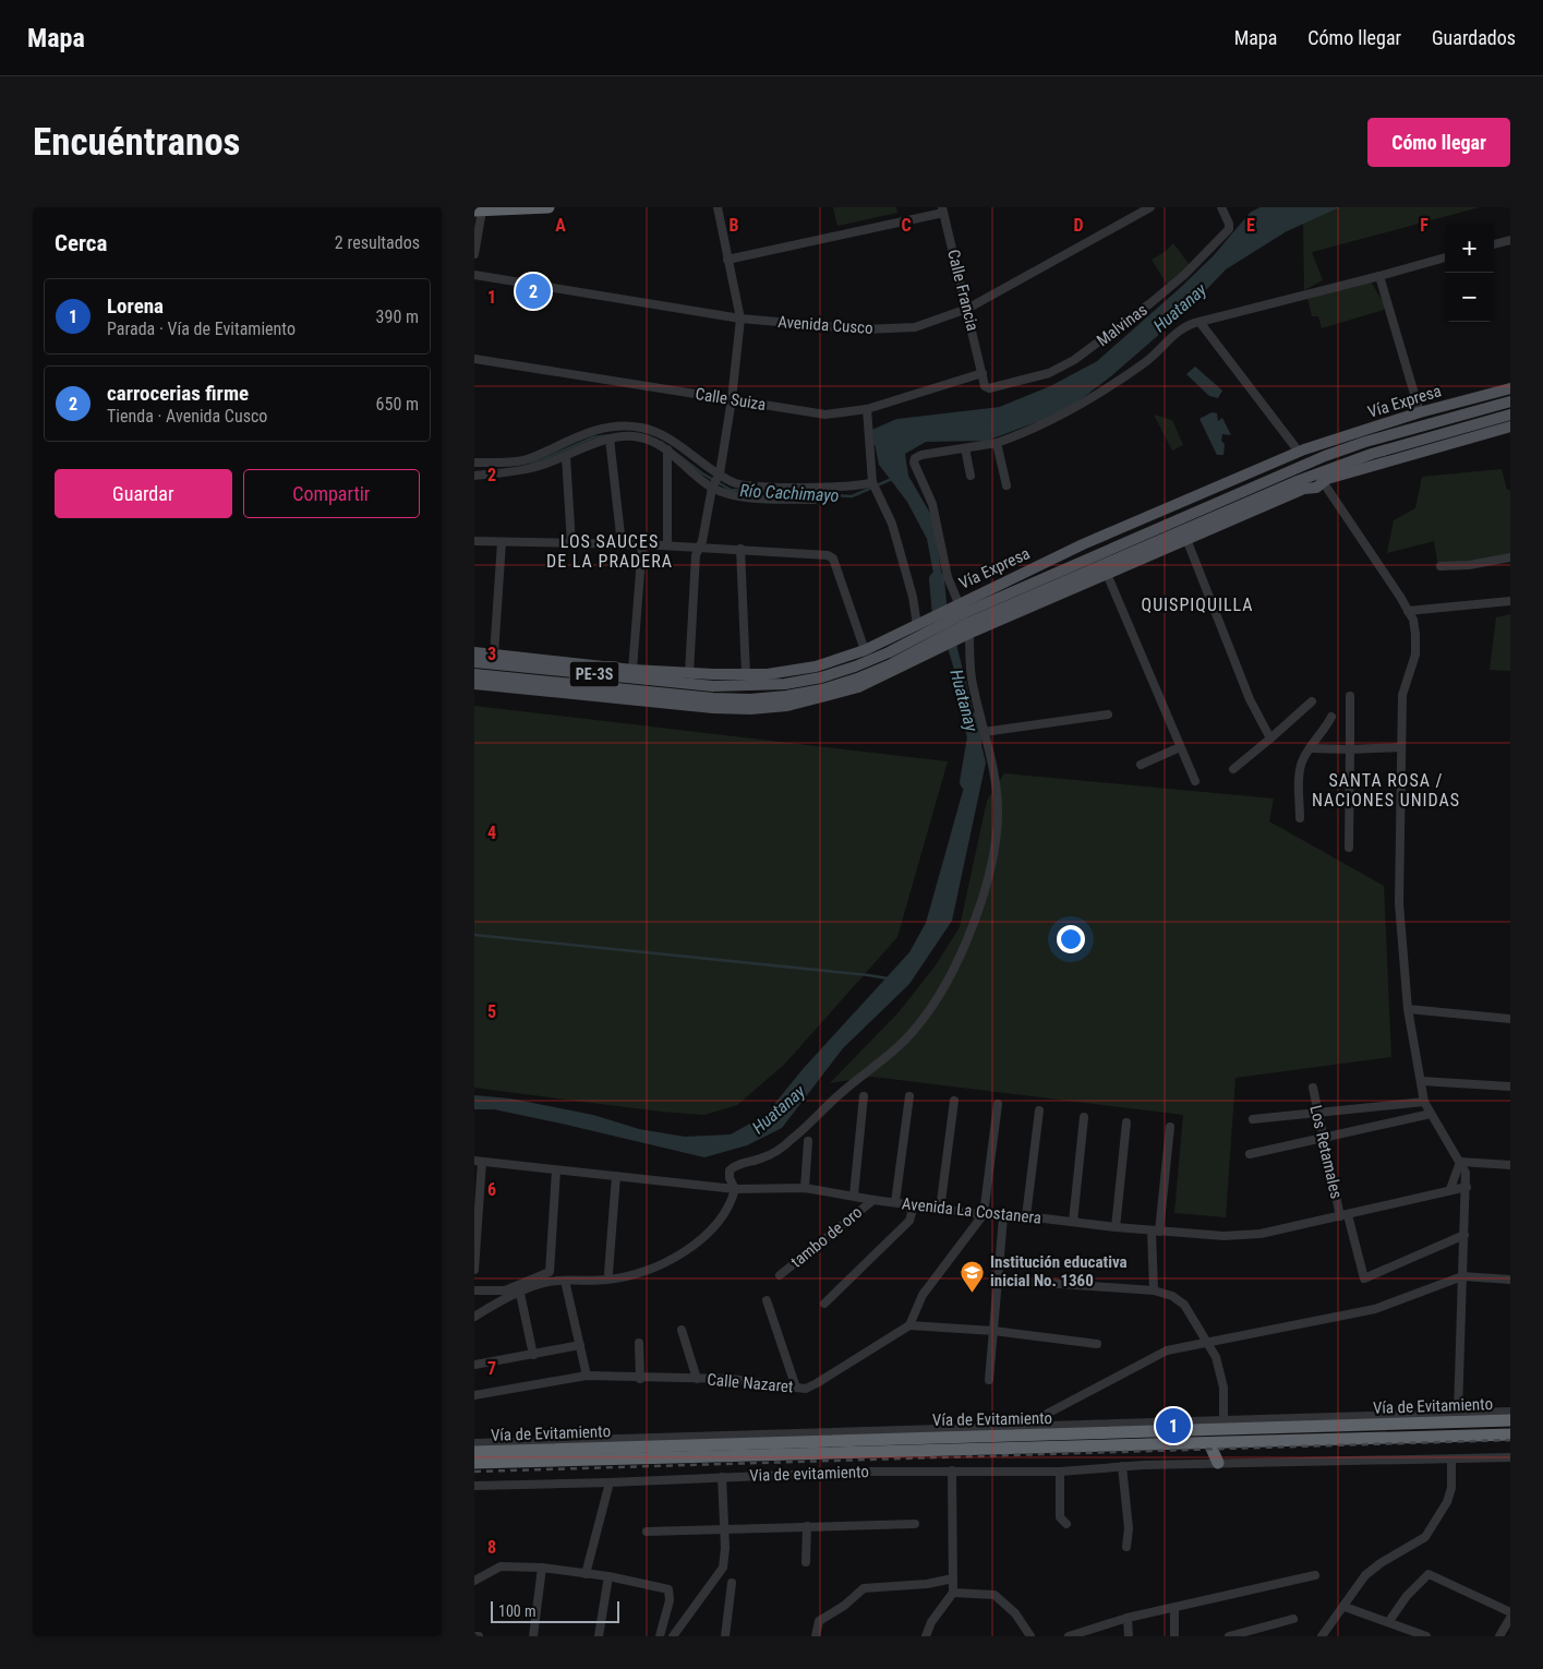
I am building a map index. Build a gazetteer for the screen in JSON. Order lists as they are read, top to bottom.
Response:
{
  "streets": {
    "highway": ["Vía de Evitamiento"],
    "main road": ["Vía Expresa", "PE-3S"],
    "street": [
      "Calle Francia",
      "Avenida Cusco",
      "Malvinas",
      "Calle Suiza",
      "Los Retamales",
      "Avenida La Costanera",
      "tambo de oro",
      "Calle Nazaret",
      "Via de evitamiento"
    ]
  },
  "crossings": [
    ["Calle Francia", "Avenida Cusco"],
    ["Calle Francia", "Malvinas"],
    ["Calle Francia", "Calle Suiza"],
    ["Malvinas", "Calle Suiza"],
    ["Vía Expresa", "Vía de Evitamiento"],
    ["Los Retamales", "Avenida La Costanera"],
    ["Los Retamales", "Vía de Evitamiento"],
    ["Avenida La Costanera", "tambo de oro"],
    ["Avenida La Costanera", "Vía de Evitamiento"]
  ],
  "districts": ["LOS SAUCES DE LA PRADERA", "QUISPIQUILLA", "SANTA ROSA / NACIONES UNIDAS"],
  "water": ["Huatanay", "Río Cachimayo"],
  "places": {
    "school or university": ["Institución educativa inicial No. 1360"]
  },
  "scale_bar": "100 m",
  "page": {
    "header": "Mapa",
    "nav": ["Mapa", "Cómo llegar", "Guardados"],
    "buttons": [
      "Cómo llegar",
      ["Guardar", "Compartir"]
    ],
    "title": "Encuéntranos",
    "heading": ["Cerca", "2 resultados"],
    "map_buttons": ["+", "−"],
    "pins": ["2", "1"],
    "list": [
      {
        "mark": "1",
        "name": "Lorena",
        "note": "Parada · Vía de Evitamiento",
        "value": "390 m"
      },
      {
        "mark": "2",
        "name": "carrocerias firme",
        "note": "Tienda · Avenida Cusco",
        "value": "650 m"
      }
    ],
    "scale": "100 m"
  },
  "grid": {
    "columns": [
      "A",
      "B",
      "C",
      "D",
      "E",
      "F"
    ],
    "rows": [
      "1",
      "2",
      "3",
      "4",
      "5",
      "6",
      "7",
      "8"
    ]
  }
}
